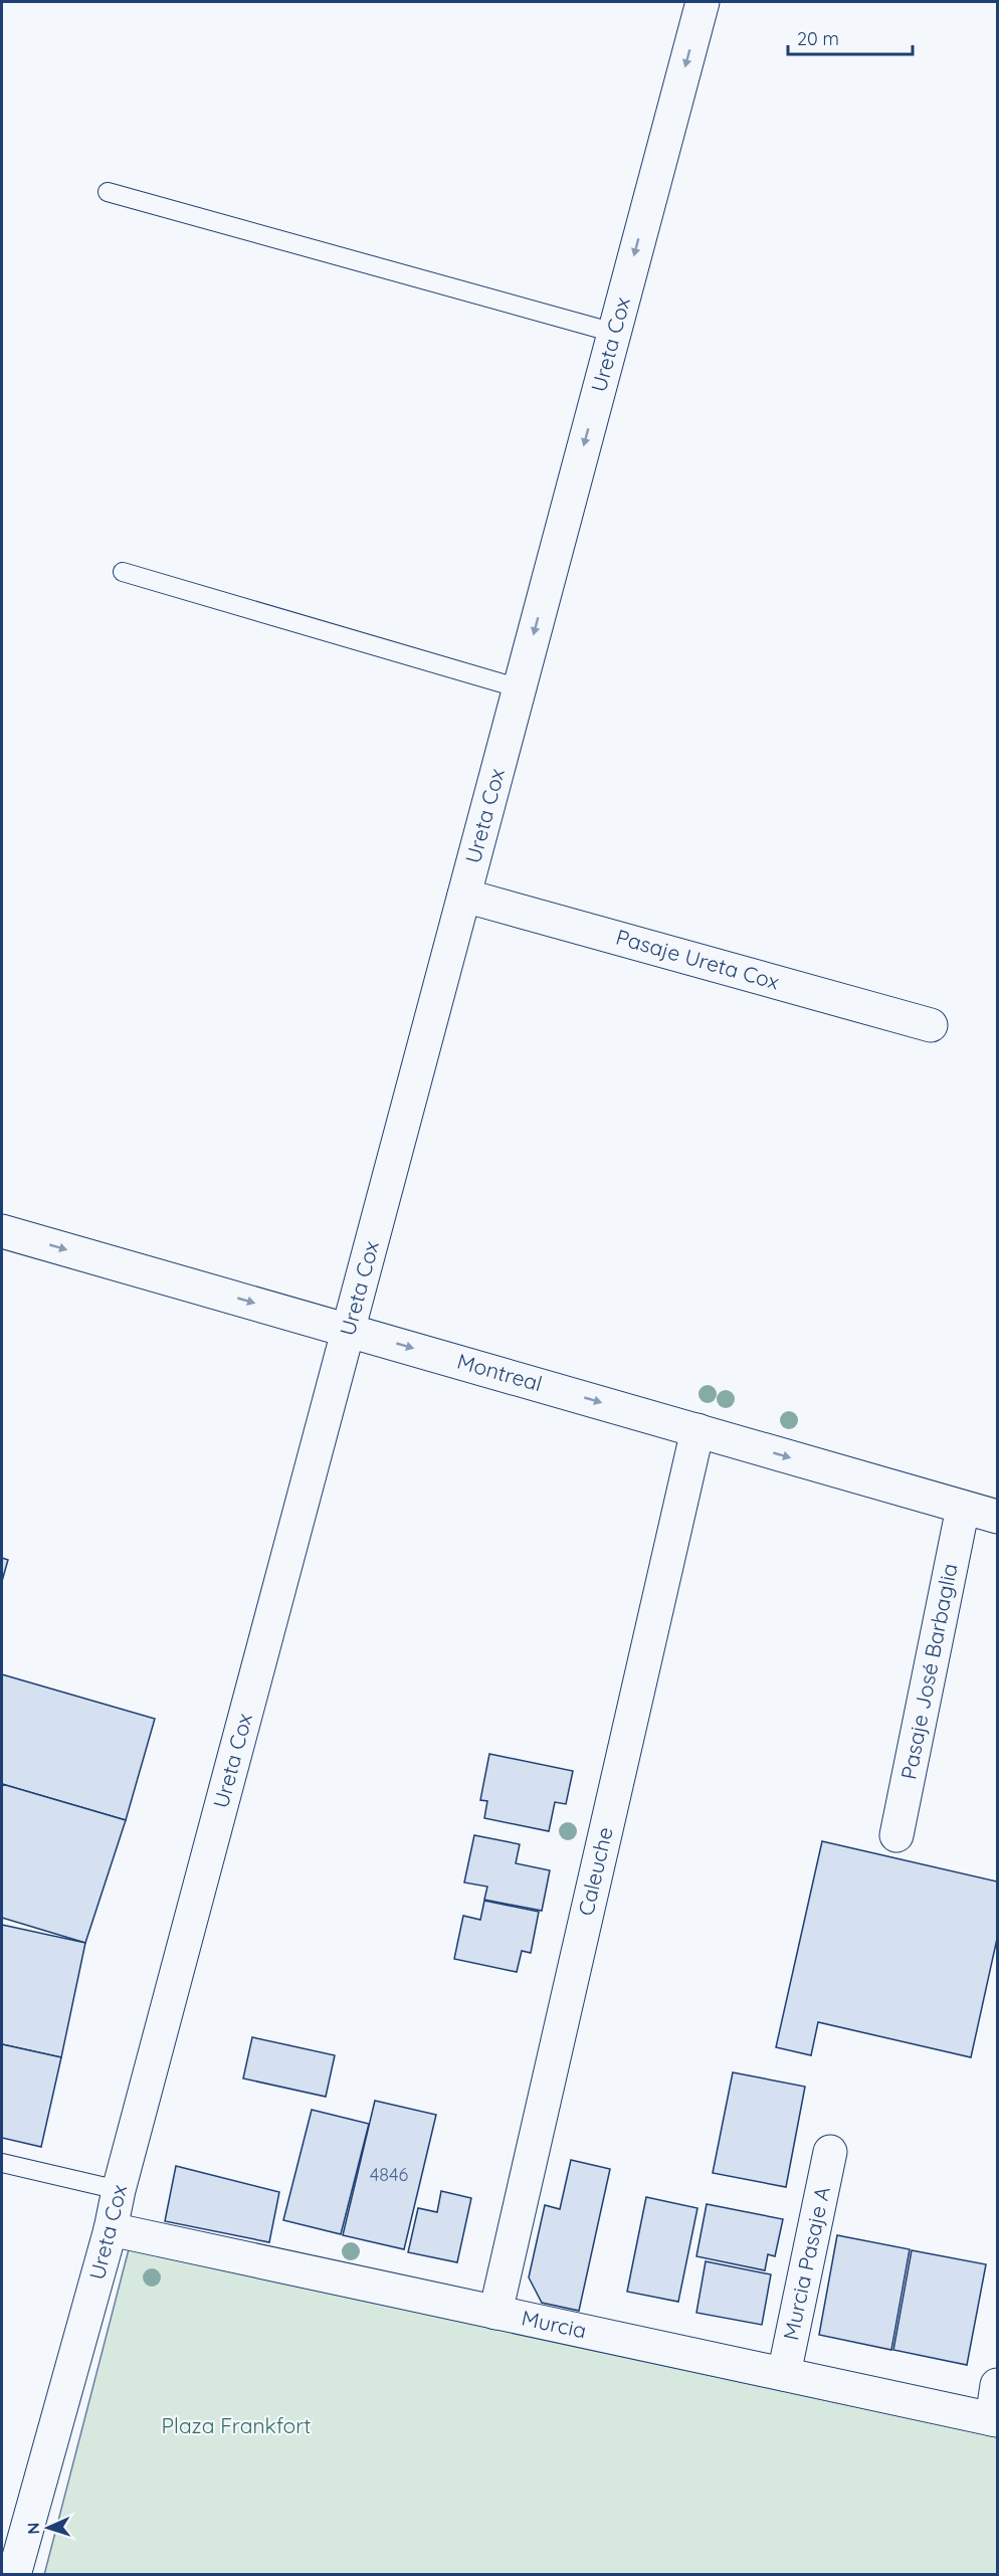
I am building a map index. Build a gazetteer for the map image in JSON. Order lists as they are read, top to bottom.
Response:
{
  "streets": {
    "street": [
      "Ureta Cox",
      "Pasaje Ureta Cox",
      "Montreal",
      "Pasaje José Barbaglia",
      "Caleuche",
      "Murcia Pasaje A",
      "Murcia"
    ]
  },
  "crossings": [
    ["Ureta Cox", "Pasaje Ureta Cox"],
    ["Ureta Cox", "Montreal"],
    ["Ureta Cox", "Murcia"],
    ["Montreal", "Pasaje José Barbaglia"],
    ["Montreal", "Caleuche"],
    ["Caleuche", "Murcia"],
    ["Murcia Pasaje A", "Murcia"]
  ],
  "one_way": ["Montreal"],
  "parks": ["Plaza Frankfort"],
  "house_numbers": ["4846"],
  "scale_bar": "20 m",
  "north": "left"
}
